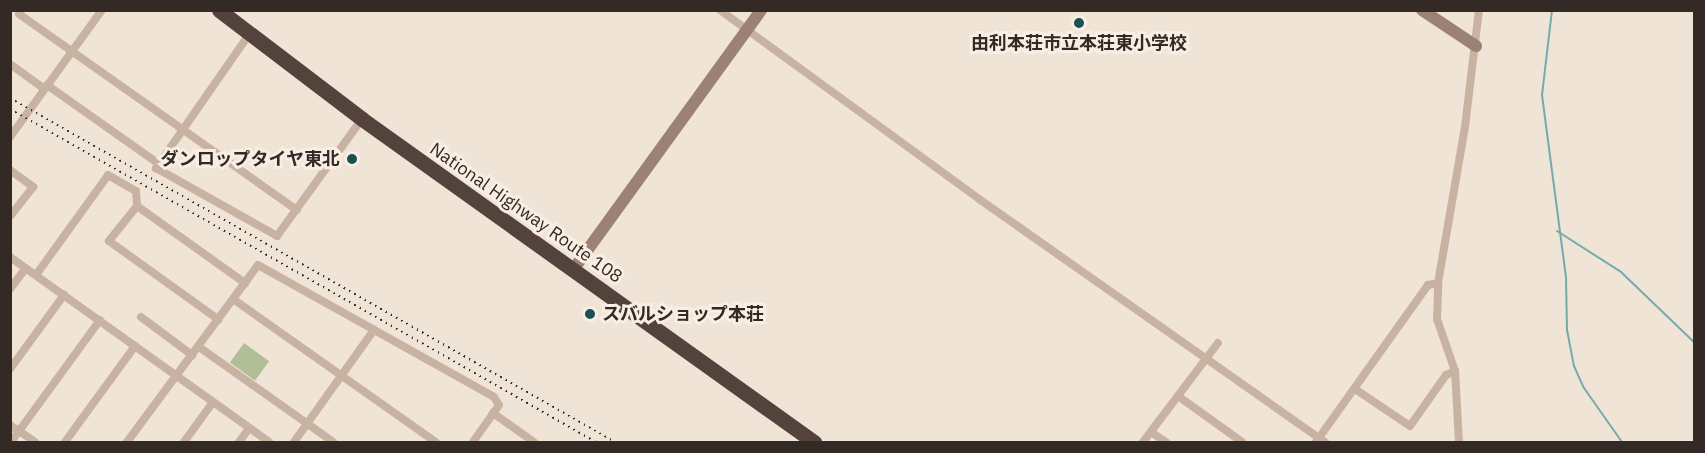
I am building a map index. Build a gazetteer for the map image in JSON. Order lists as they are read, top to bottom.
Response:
{
  "streets": {
    "highway": ["National Highway Route 108"]
  },
  "places": ["由利本荘市立本荘東小学校", "ダンロップタイヤ東北", "スバルショップ本荘"]
}
